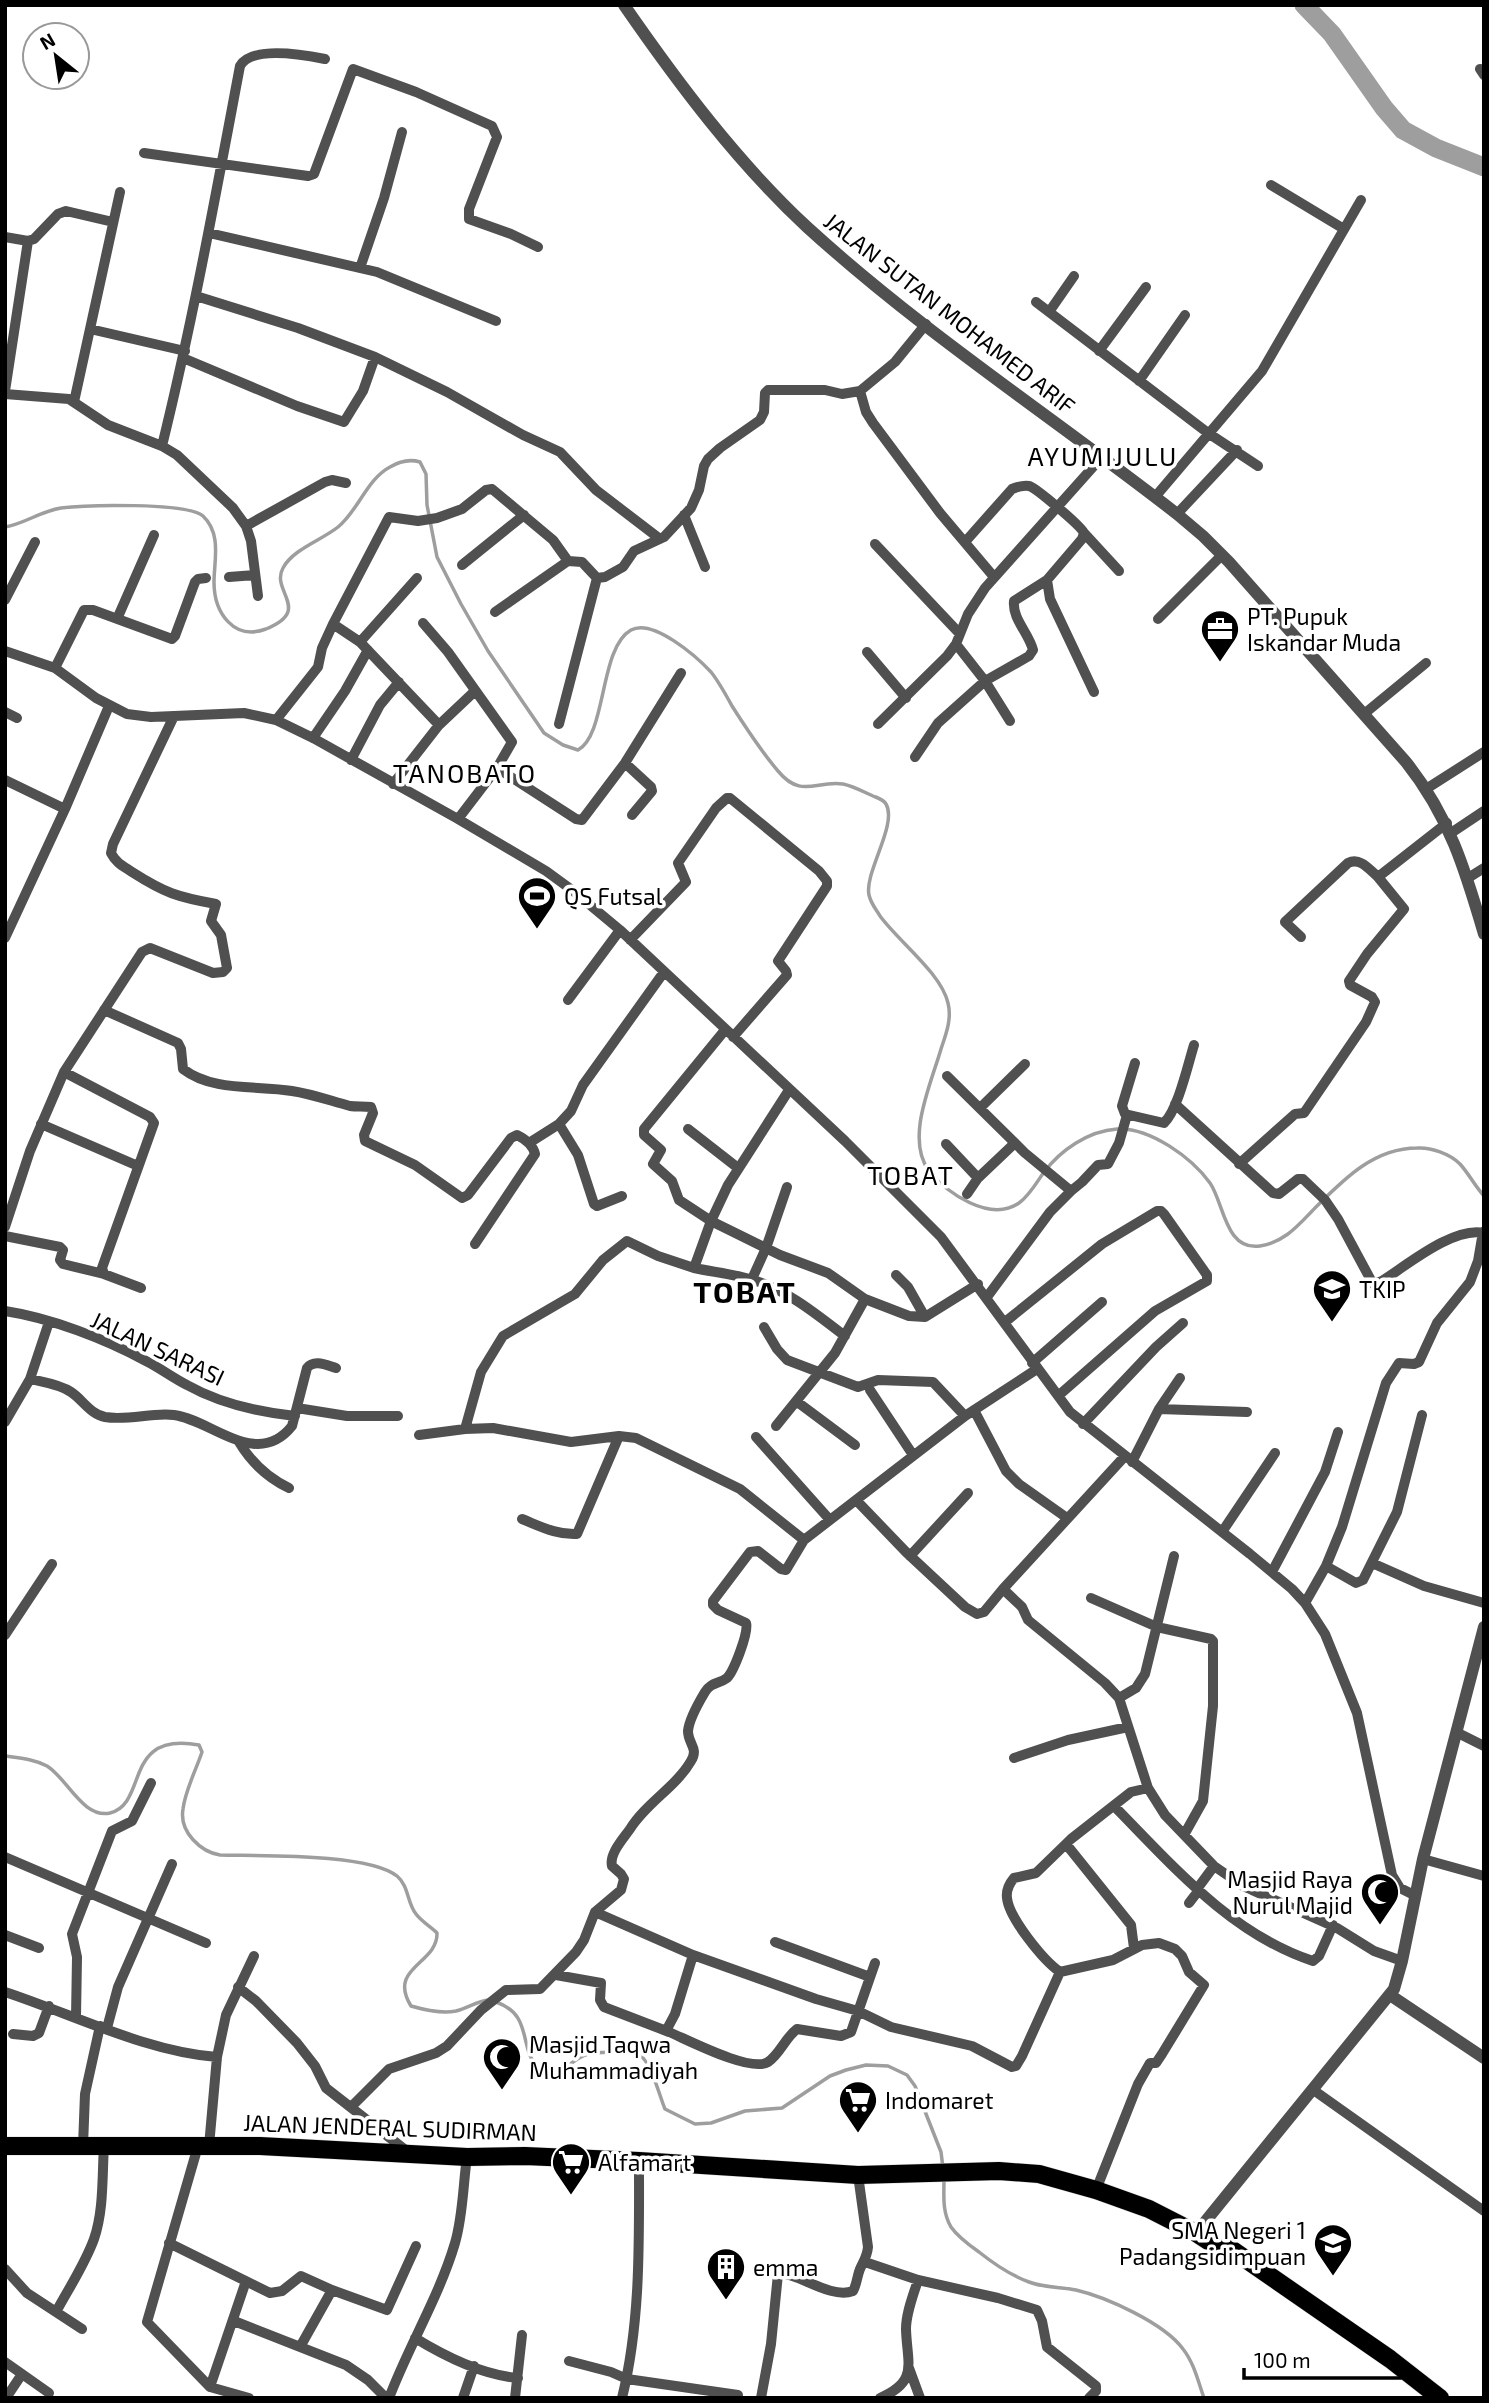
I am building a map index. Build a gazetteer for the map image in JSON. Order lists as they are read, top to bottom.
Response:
{
  "streets": {
    "highway": ["JALAN JENDERAL SUDIRMAN"],
    "street": ["JALAN SUTAN MOHAMED ARIF", "JALAN SARASI"]
  },
  "districts": [
    "AYUMIJULU",
    "TANOBATO",
    "TOBAT",
    "TOBAT"
  ],
  "places": {
    "office": ["PT. Pupuk Iskandar Muda"],
    "sports": ["QS Futsal"],
    "school or university": ["TKIP", "SMA Negeri 1 Padangsidimpuan"],
    "mosque": ["Masjid Raya Nurul Majid", "Masjid Taqwa Muhammadiyah"],
    "supermarket": ["Indomaret", "Alfamart"],
    "building": ["emma"]
  },
  "scale_bar": "100 m",
  "north": "top left"
}
